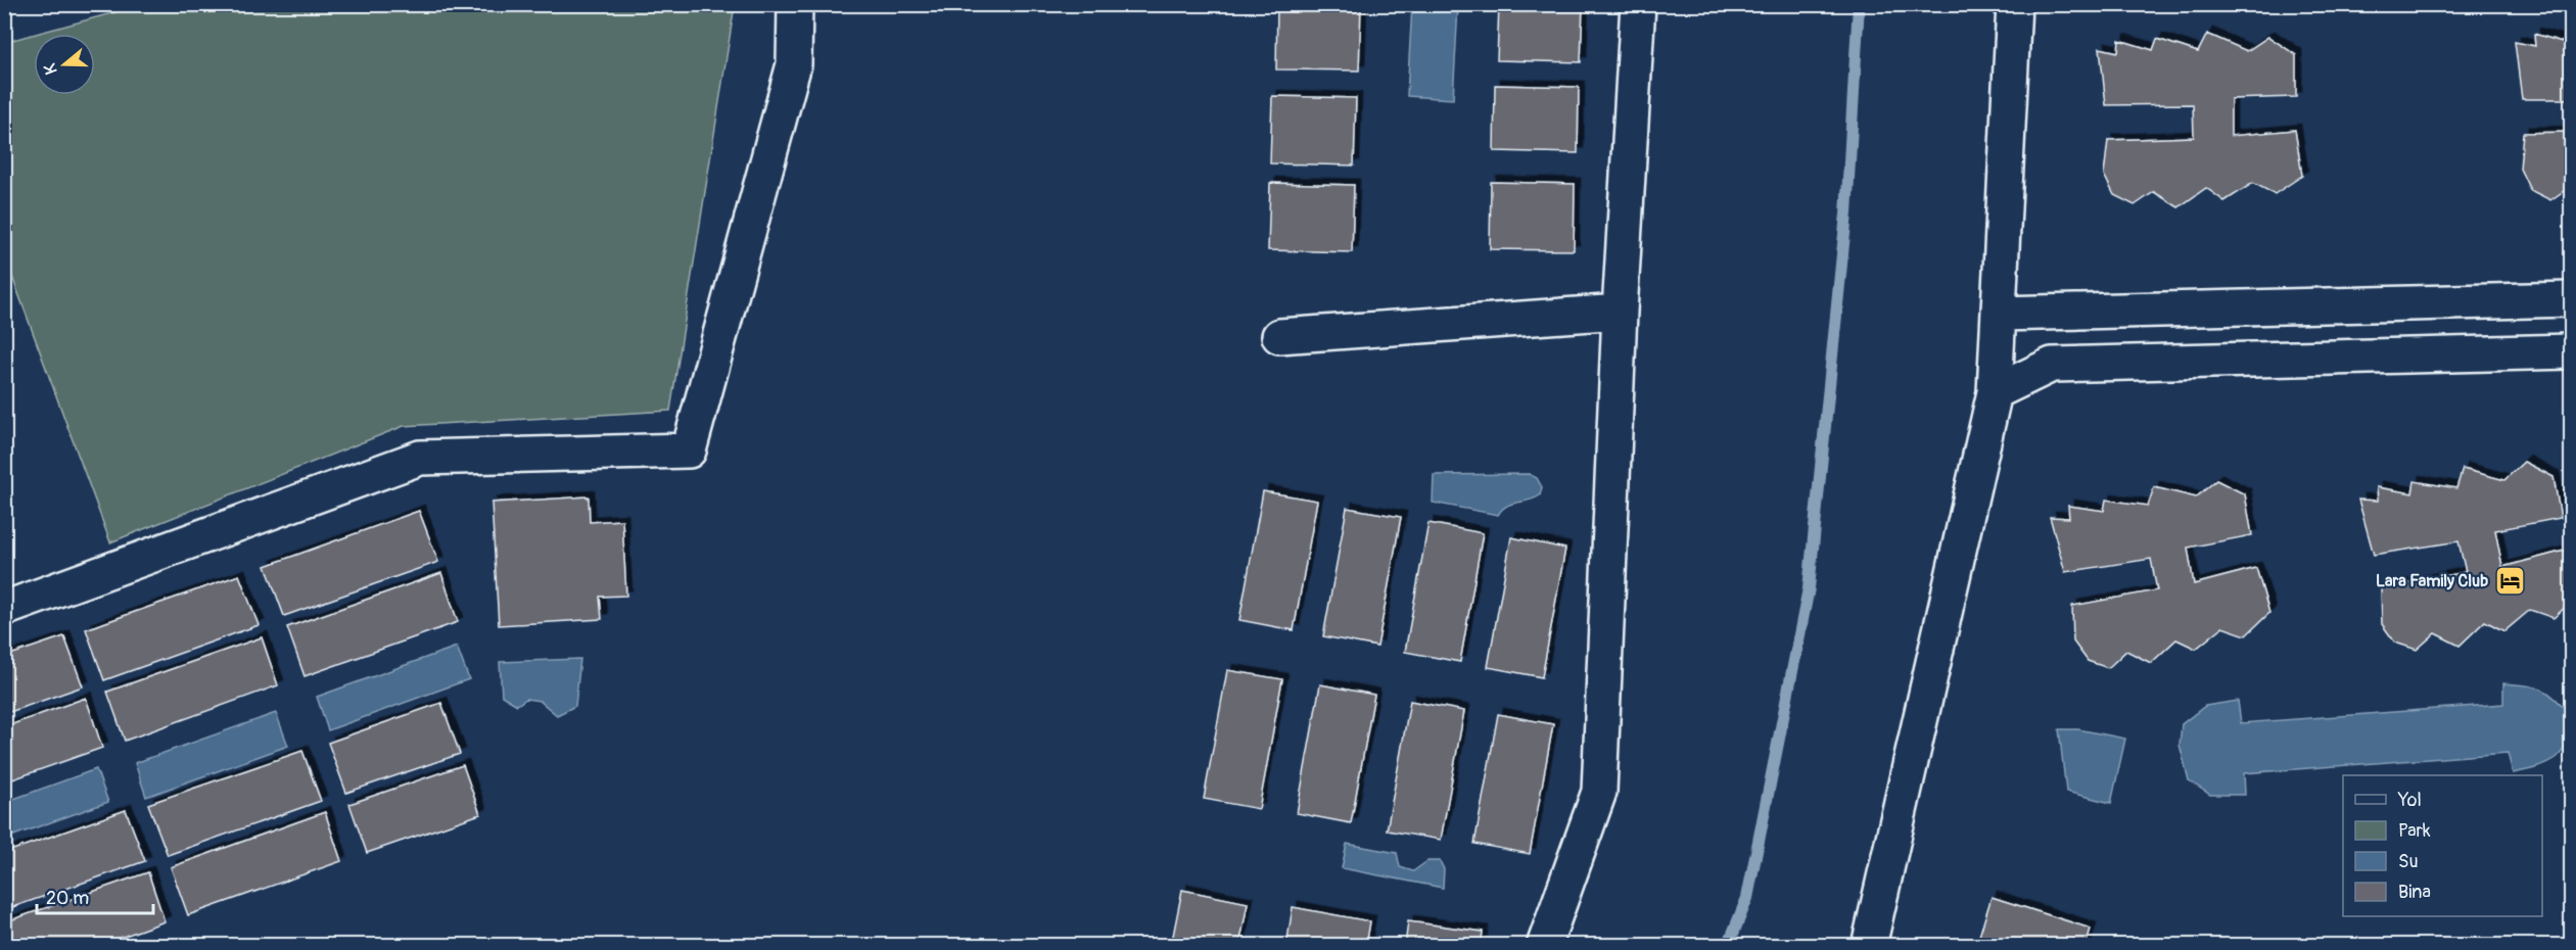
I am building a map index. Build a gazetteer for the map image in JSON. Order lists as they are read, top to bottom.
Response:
{
  "places": {
    "hotel": ["Lara Family Club"]
  },
  "legend": [
    "Yol",
    "Park",
    "Su",
    "Bina"
  ],
  "scale_bar": "20 m",
  "north": "left"
}
